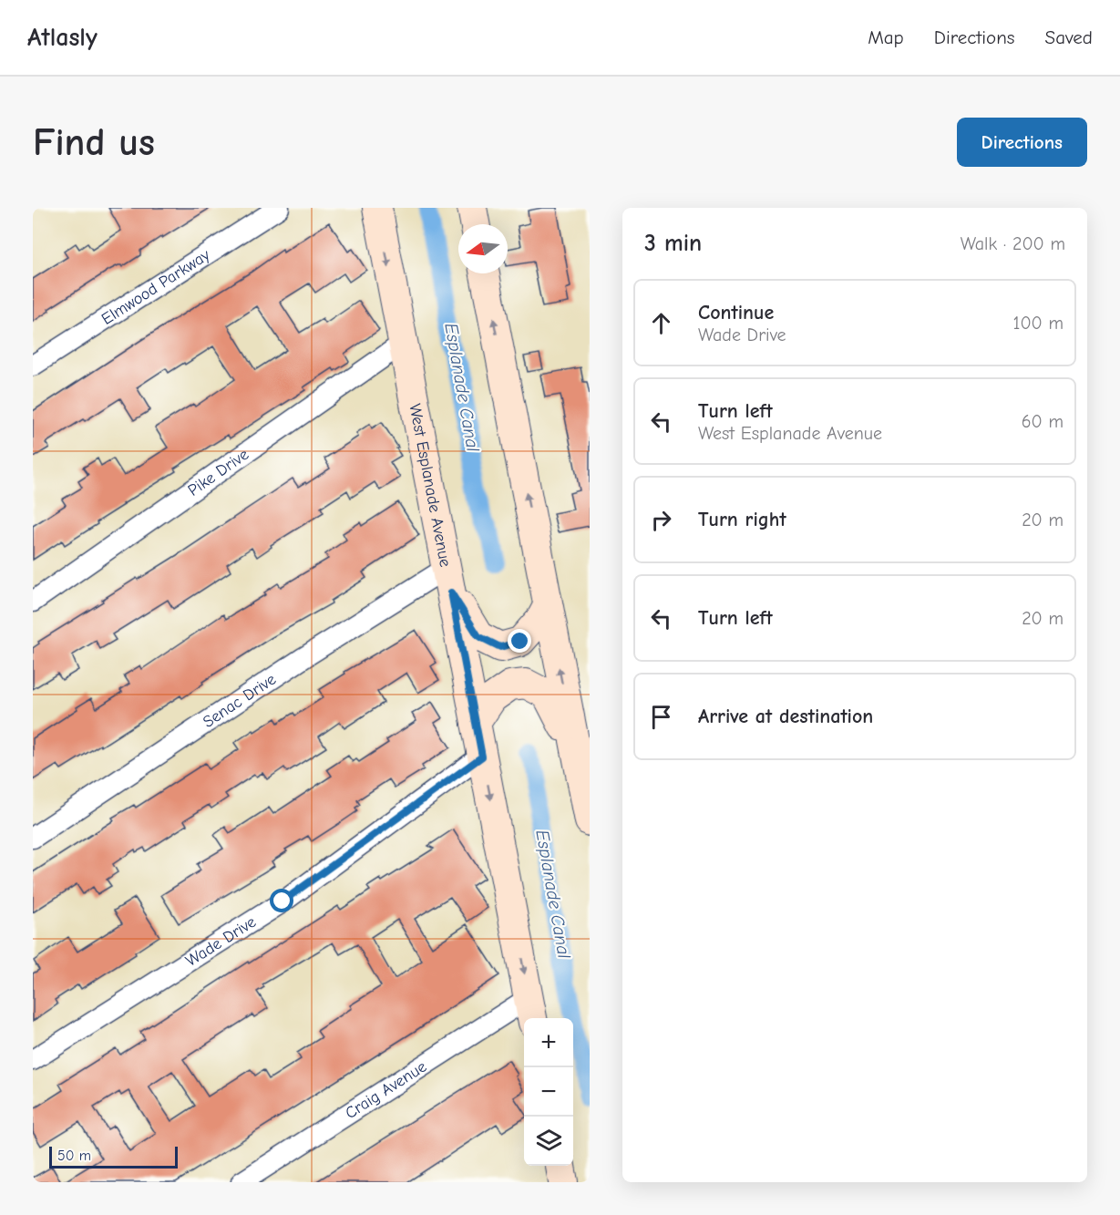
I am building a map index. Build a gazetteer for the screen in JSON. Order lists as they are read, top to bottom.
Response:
{
  "streets": {
    "main road": ["West Esplanade Avenue"],
    "street": [
      "Elmwood Parkway",
      "Pike Drive",
      "Senac Drive",
      "Wade Drive",
      "Craig Avenue"
    ]
  },
  "crossings": [
    ["Pike Drive", "West Esplanade Avenue"],
    ["West Esplanade Avenue", "Senac Drive"],
    ["West Esplanade Avenue", "Wade Drive"],
    ["West Esplanade Avenue", "Craig Avenue"]
  ],
  "water": ["Esplanade Canal"],
  "scale_bar": "50 m",
  "north": "left",
  "page": {
    "header": "Atlasly",
    "nav": ["Map", "Directions", "Saved"],
    "buttons": "Directions",
    "title": "Find us",
    "heading": ["3 min", "Walk · 200 m"],
    "list": [
      ["Continue", "Wade Drive", "100 m"],
      ["Turn left", "West Esplanade Avenue", "60 m"],
      ["Turn right", "20 m"],
      ["Turn left", "20 m"],
      "Arrive at destination"
    ],
    "map_buttons": ["+", "−"],
    "scale": "50 m"
  }
}
